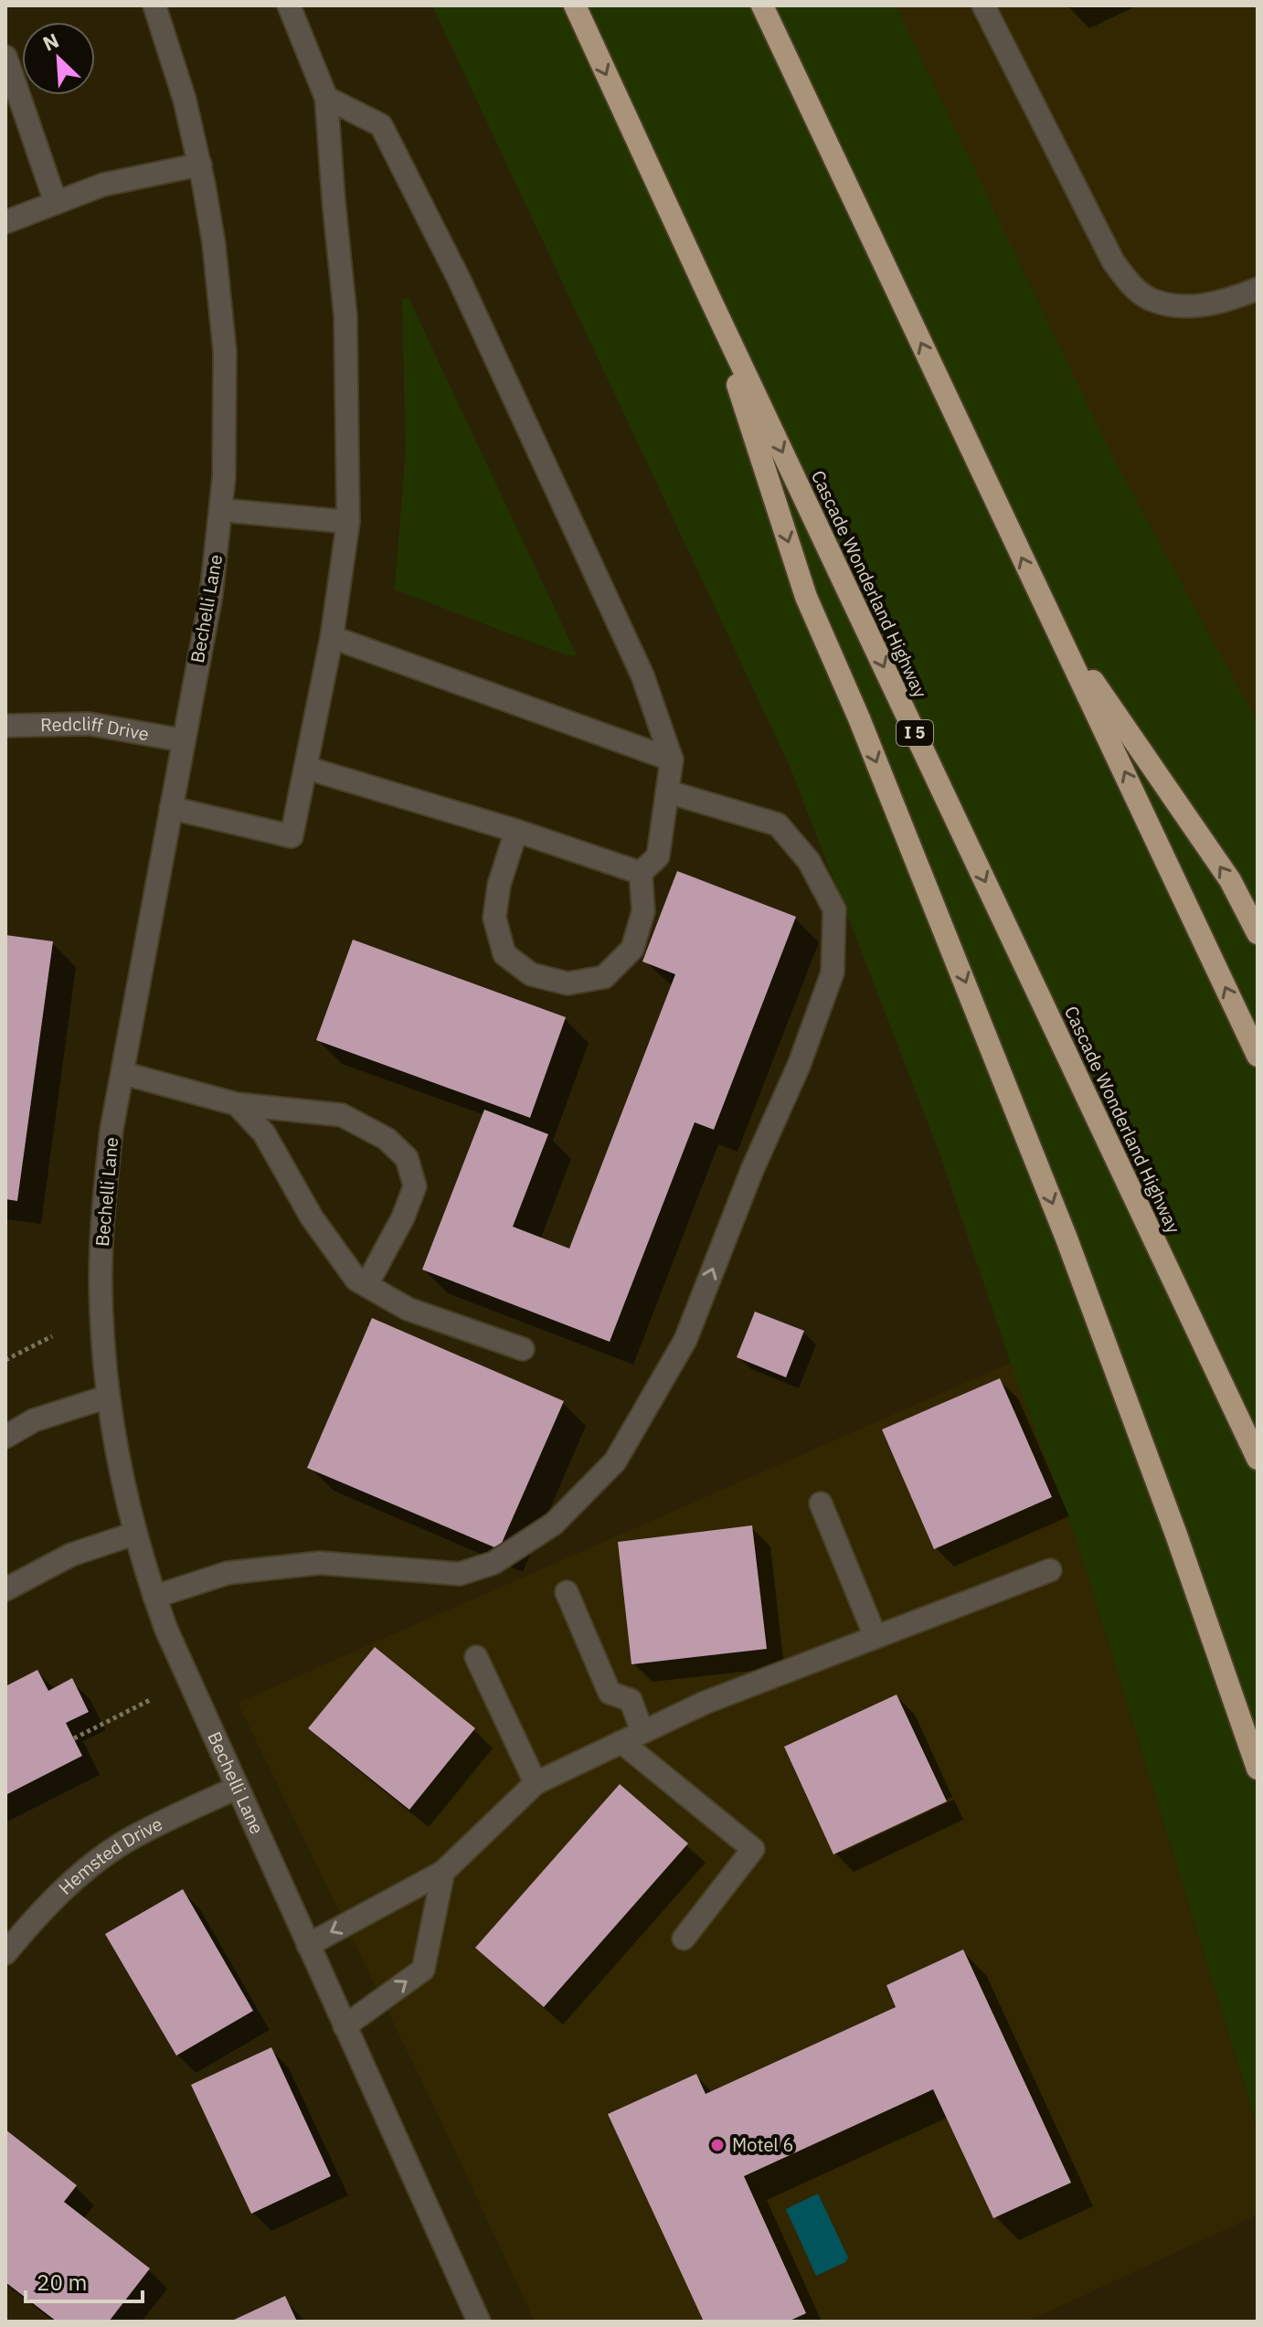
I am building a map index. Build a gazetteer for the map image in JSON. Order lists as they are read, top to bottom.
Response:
{
  "streets": {
    "highway": ["Cascade Wonderland Highway", "I 5"],
    "street": ["Bechelli Lane", "Redcliff Drive", "Hemsted Drive"]
  },
  "crossings": [
    ["Bechelli Lane", "Redcliff Drive"],
    ["Bechelli Lane", "Hemsted Drive"]
  ],
  "places": ["Motel 6"],
  "scale_bar": "20 m",
  "north": "top left"
}
